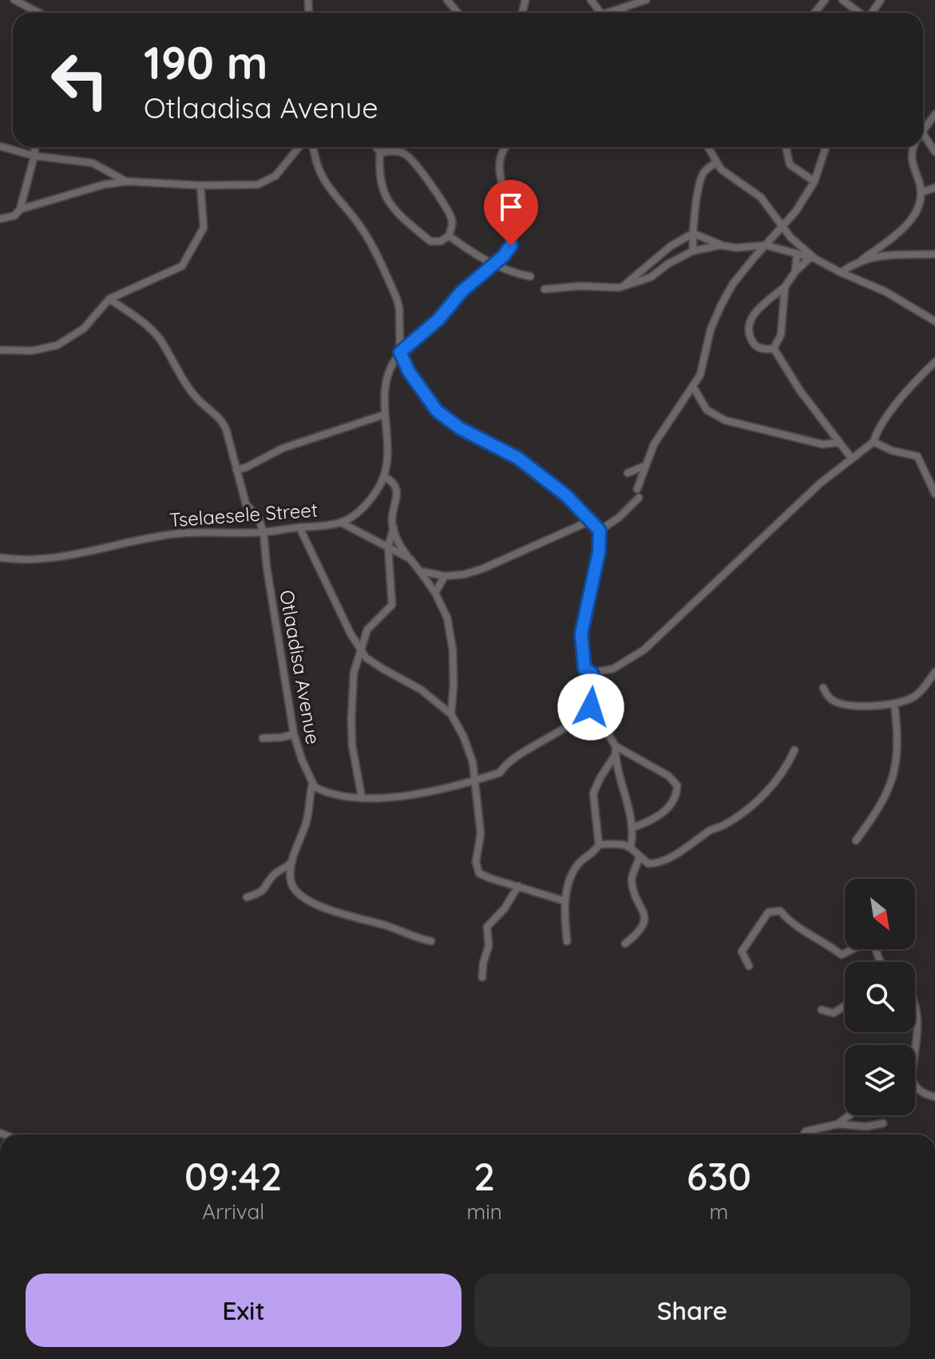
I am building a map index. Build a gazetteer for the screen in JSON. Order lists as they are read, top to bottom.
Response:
{
  "streets": {
    "street": ["Tselaesele Street", "Otlaadisa Avenue"]
  },
  "crossings": [
    ["Tselaesele Street", "Otlaadisa Avenue"]
  ],
  "north": "bottom right",
  "page": {
    "turn": ["190 m", "Otlaadisa Avenue"],
    "eta": [
      "09:42",
      "Arrival",
      "2",
      "min",
      "630",
      "m"
    ],
    "buttons": ["Exit", "Share"]
  }
}
